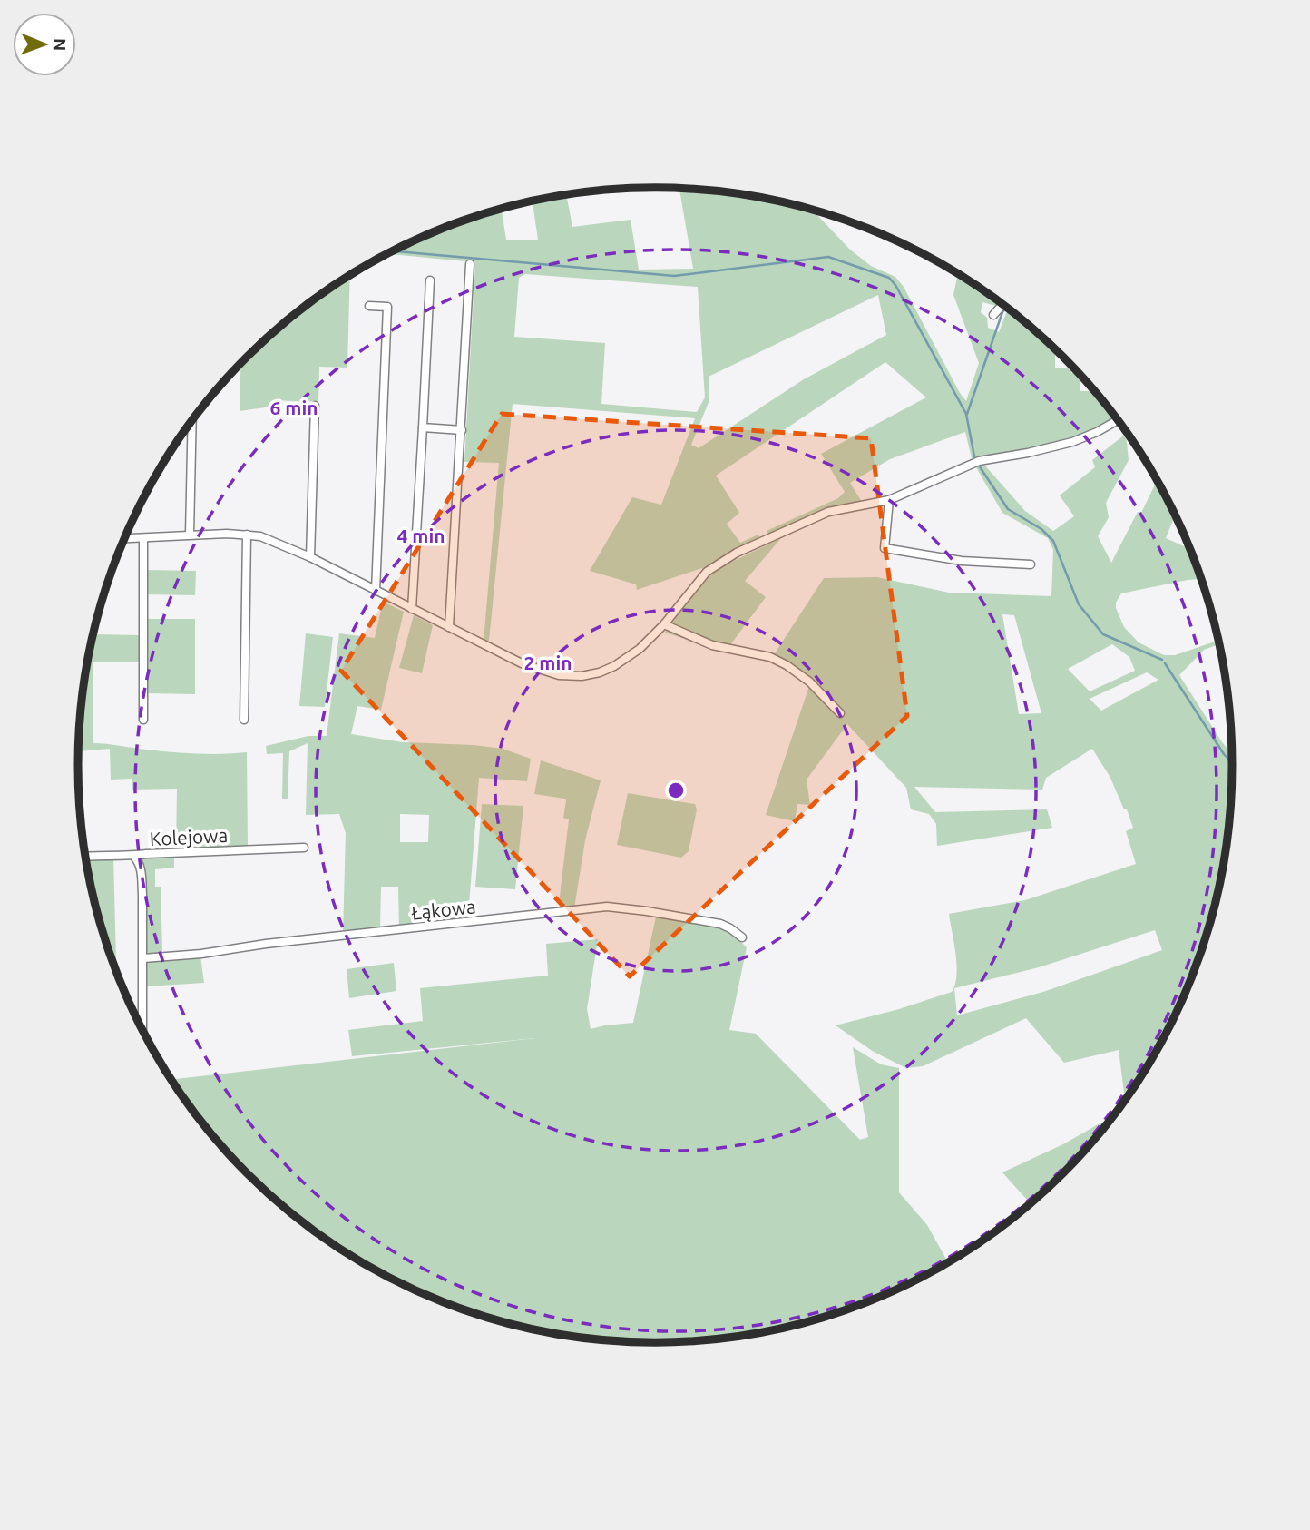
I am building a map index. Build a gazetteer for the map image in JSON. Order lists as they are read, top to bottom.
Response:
{
  "streets": {
    "street": ["Kolejowa", "Łąkowa"]
  },
  "north": "right",
  "rings": ["6 min", "4 min", "2 min"]
}
